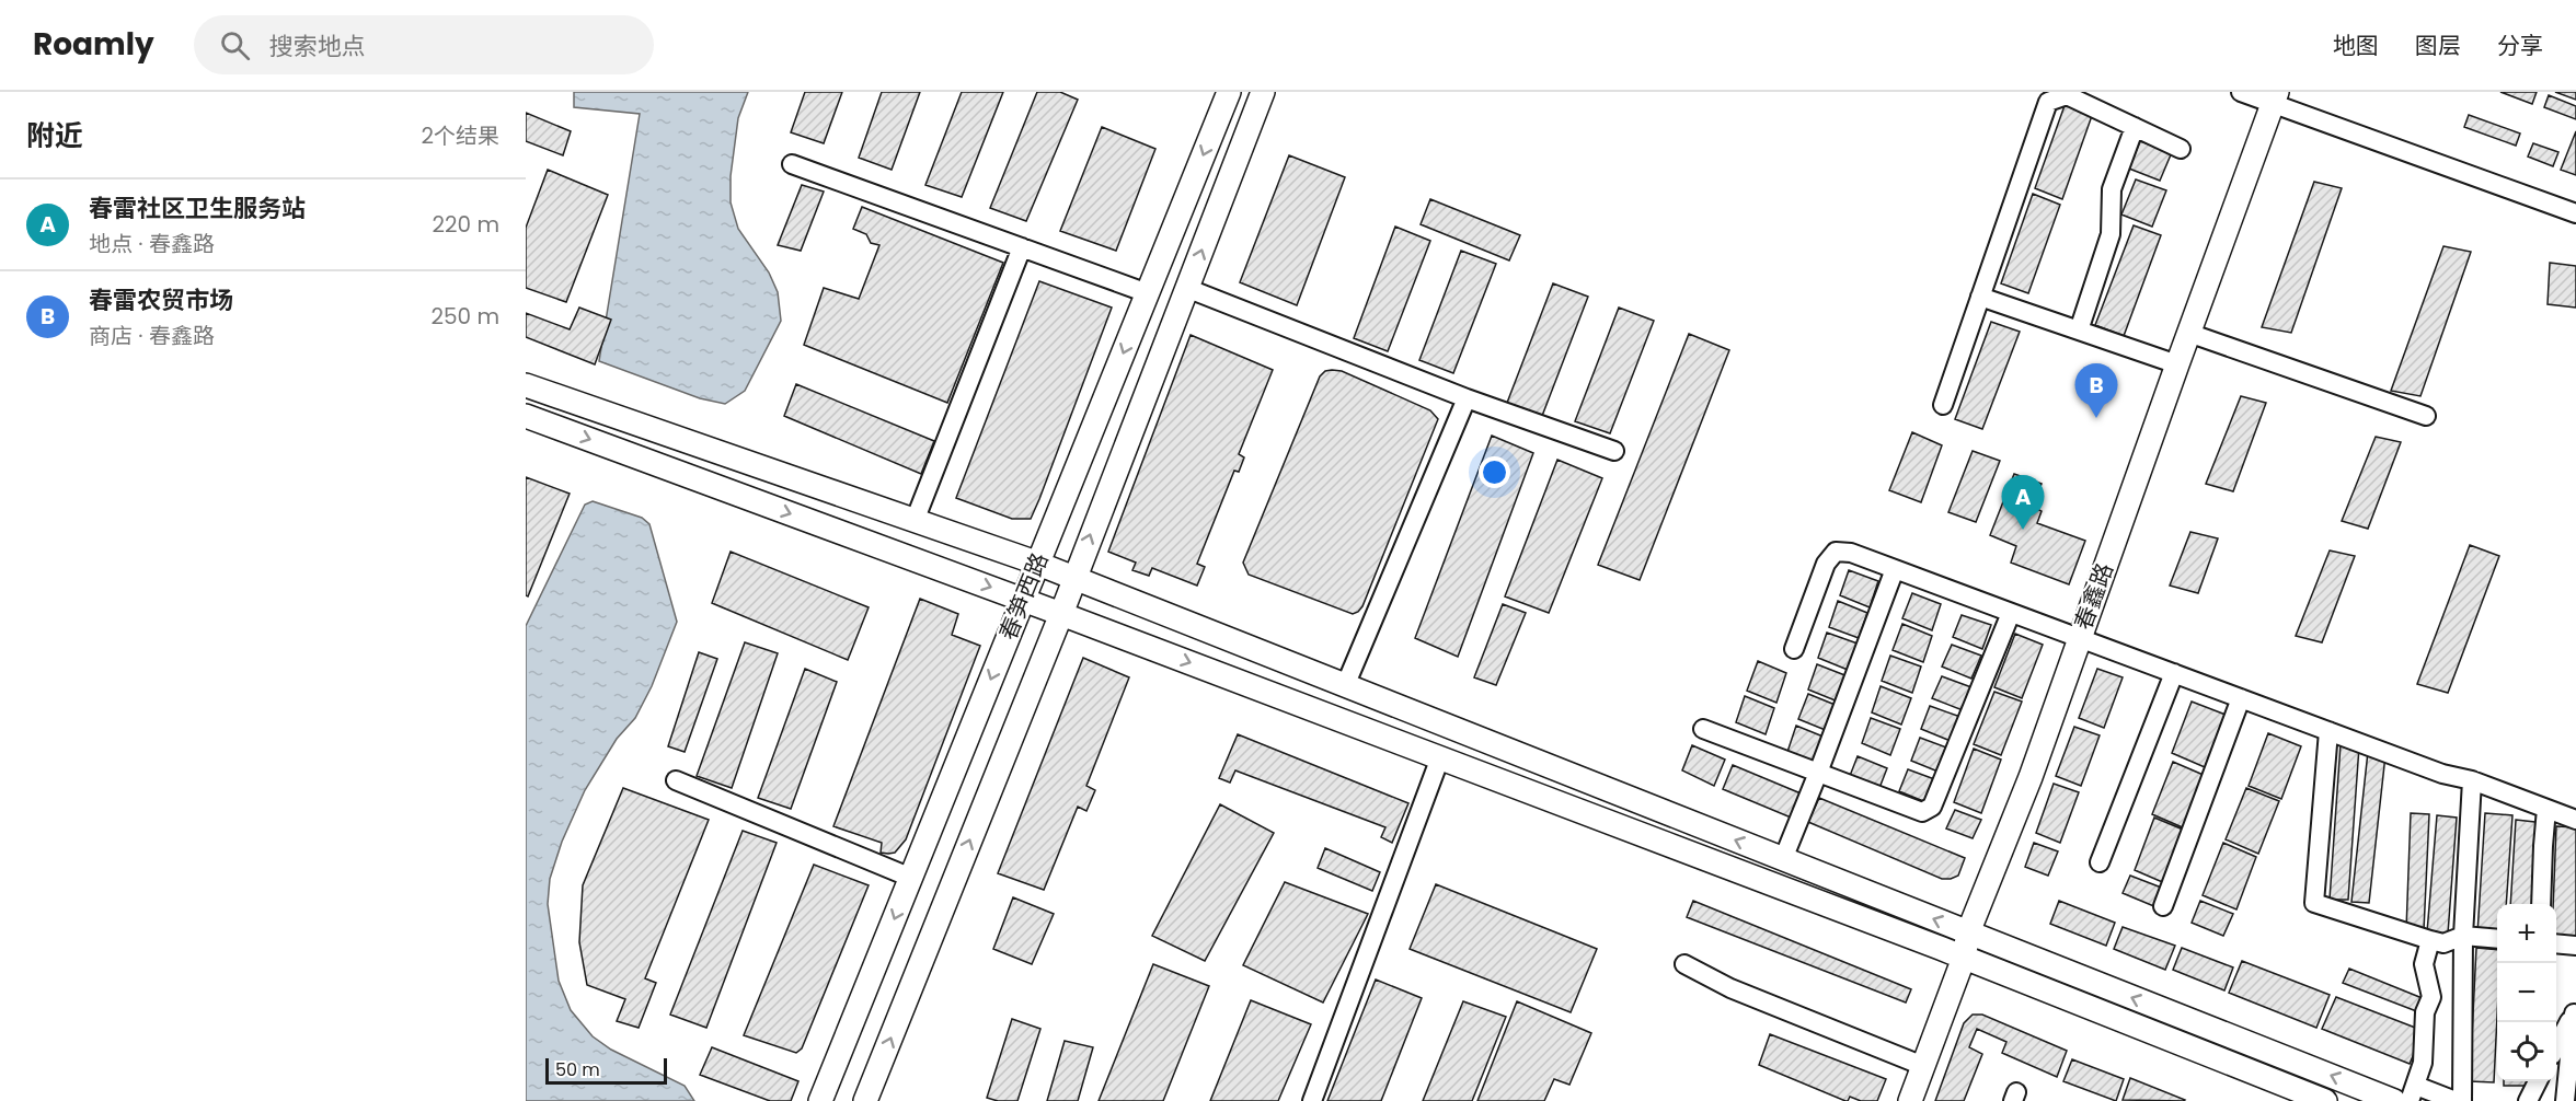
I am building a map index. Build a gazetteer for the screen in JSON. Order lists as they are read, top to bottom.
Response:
{
  "streets": {
    "main road": ["春笋西路", "春鑫路"]
  },
  "scale_bar": "50 m",
  "page": {
    "header": "Roamly",
    "search": "搜索地点",
    "nav": ["地图", "图层", "分享"],
    "heading": ["附近", "2个结果"],
    "list": [
      {
        "mark": "A",
        "name": "春雷社区卫生服务站",
        "note": "地点 · 春鑫路",
        "value": "220 m"
      },
      {
        "mark": "B",
        "name": "春雷农贸市场",
        "note": "商店 · 春鑫路",
        "value": "250 m"
      }
    ],
    "pins": ["B", "A"],
    "map_buttons": ["+", "−"],
    "scale": "50 m"
  }
}
